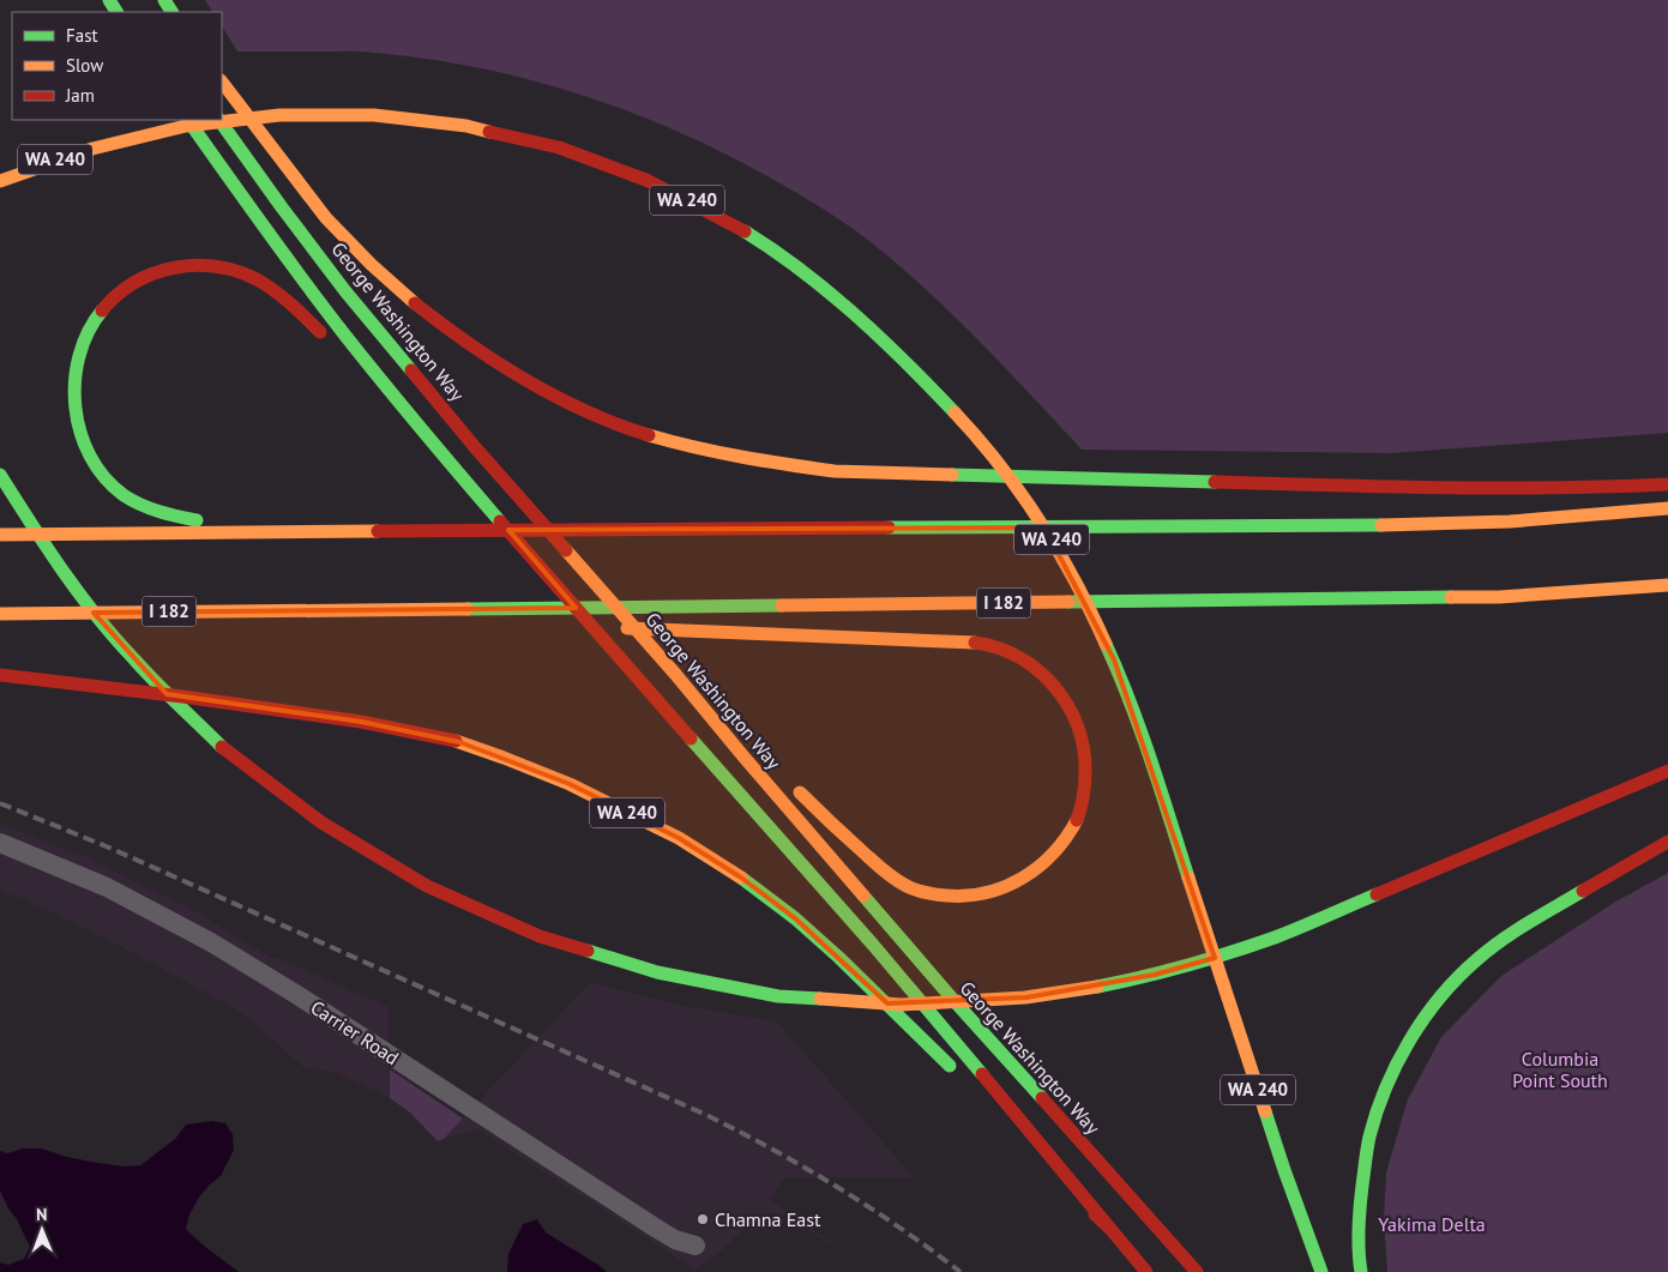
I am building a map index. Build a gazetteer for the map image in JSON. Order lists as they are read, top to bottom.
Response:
{
  "streets": {
    "highway": ["WA 240", "George Washington Way", "I 182"],
    "street": ["Carrier Road"]
  },
  "parks": ["Columbia Point South", "Yakima Delta"],
  "places": ["Chamna East"],
  "legend": ["Fast", "Slow", "Jam"],
  "north": "top"
}
